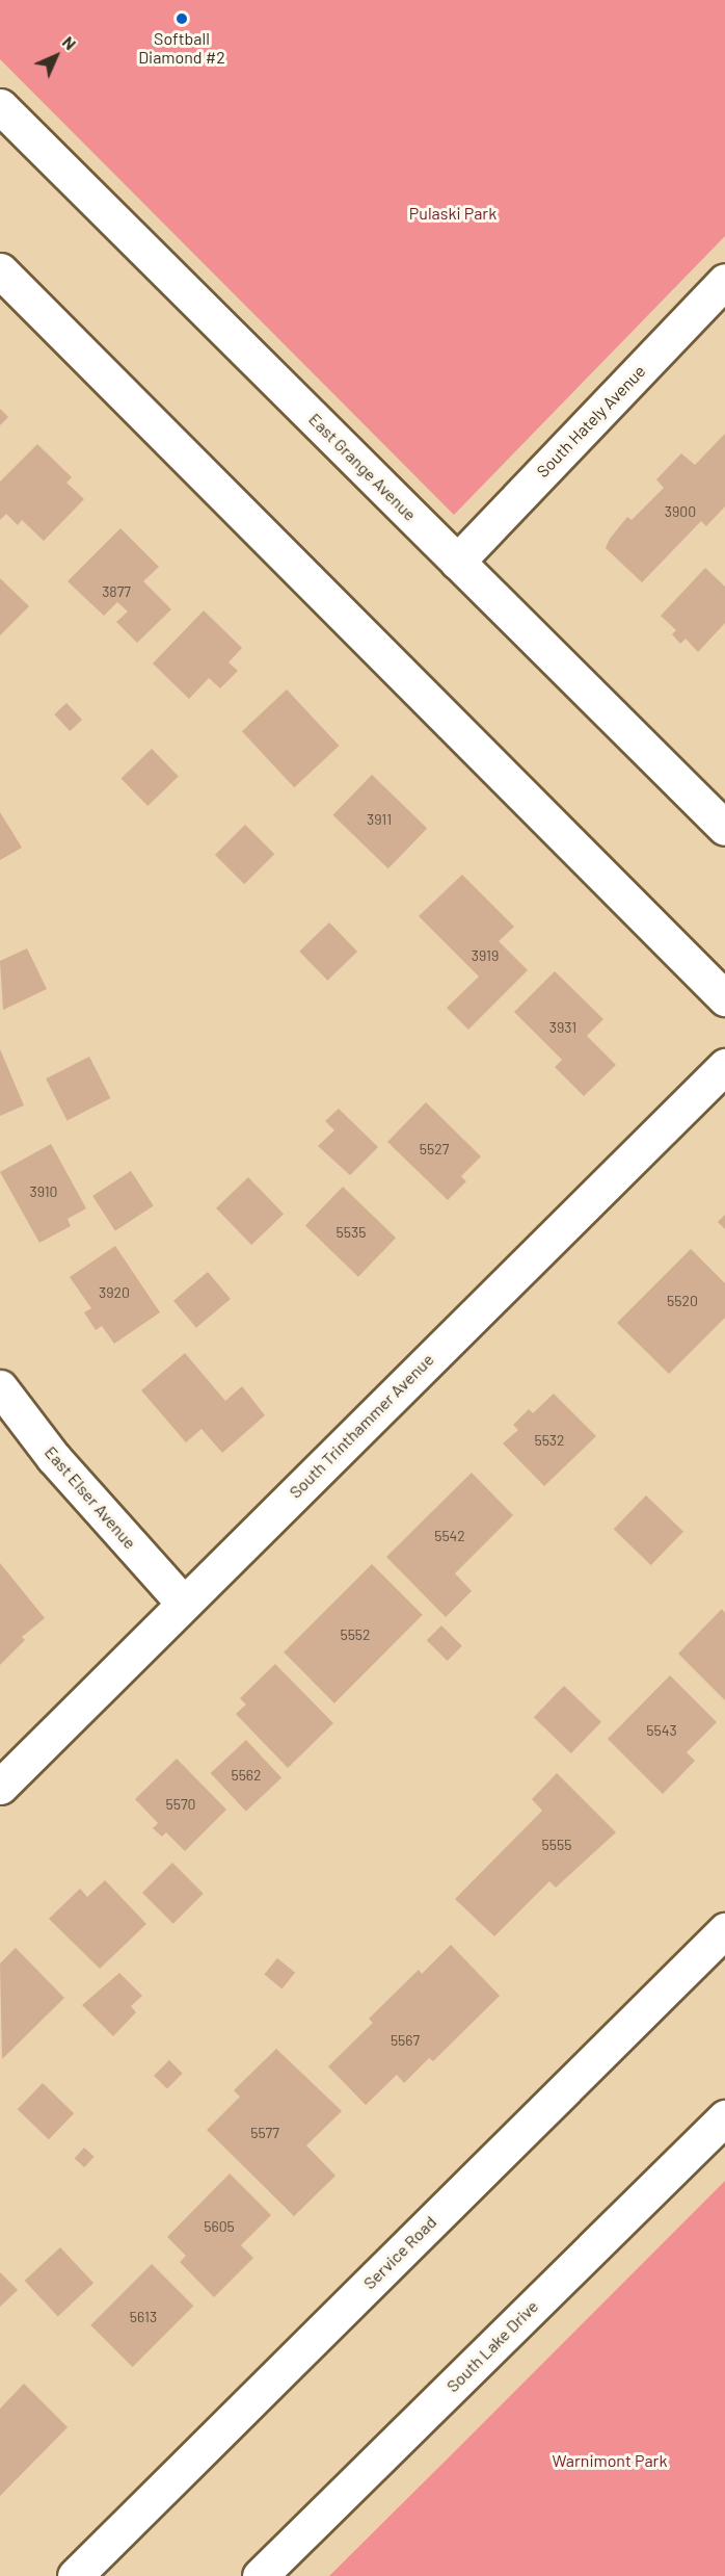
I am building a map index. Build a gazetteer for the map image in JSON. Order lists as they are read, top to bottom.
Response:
{
  "streets": {
    "street": [
      "South Hately Avenue",
      "East Grange Avenue",
      "South Trinthammer Avenue",
      "East Elser Avenue",
      "Service Road",
      "South Lake Drive"
    ]
  },
  "crossings": [
    ["South Hately Avenue", "East Grange Avenue"],
    ["South Trinthammer Avenue", "East Elser Avenue"]
  ],
  "parks": ["Pulaski Park", "Warnimont Park"],
  "places": ["Softball Diamond #2"],
  "house_numbers": [
    "3900",
    "3877",
    "3911",
    "3919",
    "3931",
    "5527",
    "3910",
    "5535",
    "3920",
    "5520",
    "5532",
    "5542",
    "5552",
    "5543",
    "5562",
    "5570",
    "5555",
    "5567",
    "5577",
    "5605",
    "5613"
  ],
  "north": "top right"
}
